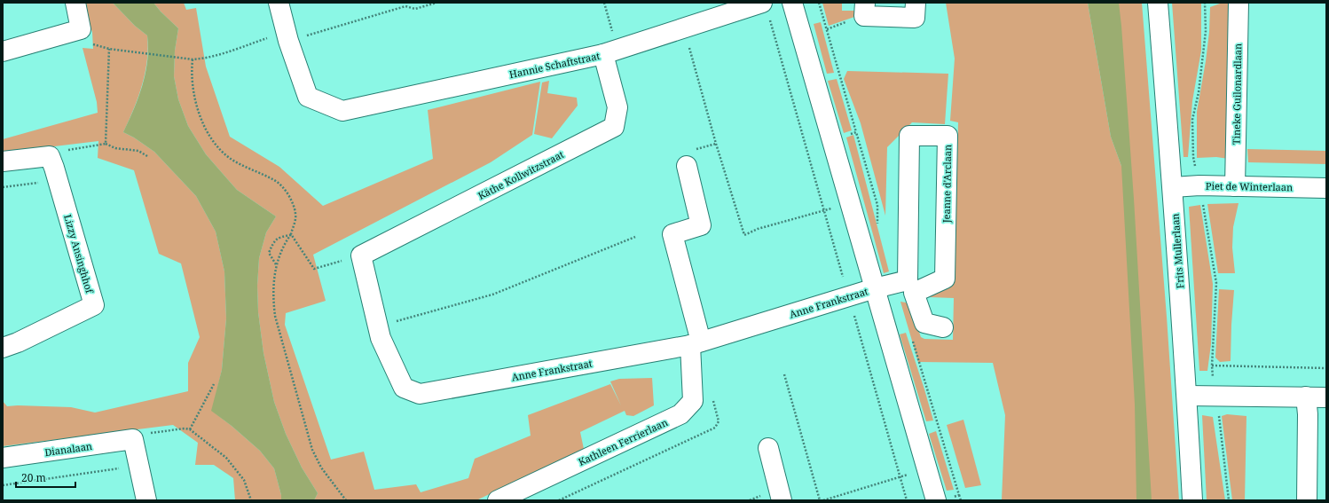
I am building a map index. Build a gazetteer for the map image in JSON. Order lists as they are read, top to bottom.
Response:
{
  "streets": {
    "street": [
      "Hannie Schaftstraat",
      "Tineke Guilonardlaan",
      "Käthe Kollwitzstraat",
      "Jeanne d'Arclaan",
      "Piet de Winterlaan",
      "Frits Mullerlaan",
      "Lizzy Ansinghhof",
      "Anne Frankstraat",
      "Kathleen Ferrierlaan",
      "Dianalaan"
    ]
  },
  "crossings": [
    ["Hannie Schaftstraat", "Käthe Kollwitzstraat"],
    ["Tineke Guilonardlaan", "Piet de Winterlaan"],
    ["Jeanne d'Arclaan", "Anne Frankstraat"],
    ["Piet de Winterlaan", "Frits Mullerlaan"],
    ["Anne Frankstraat", "Kathleen Ferrierlaan"]
  ],
  "scale_bar": "20 m"
}
